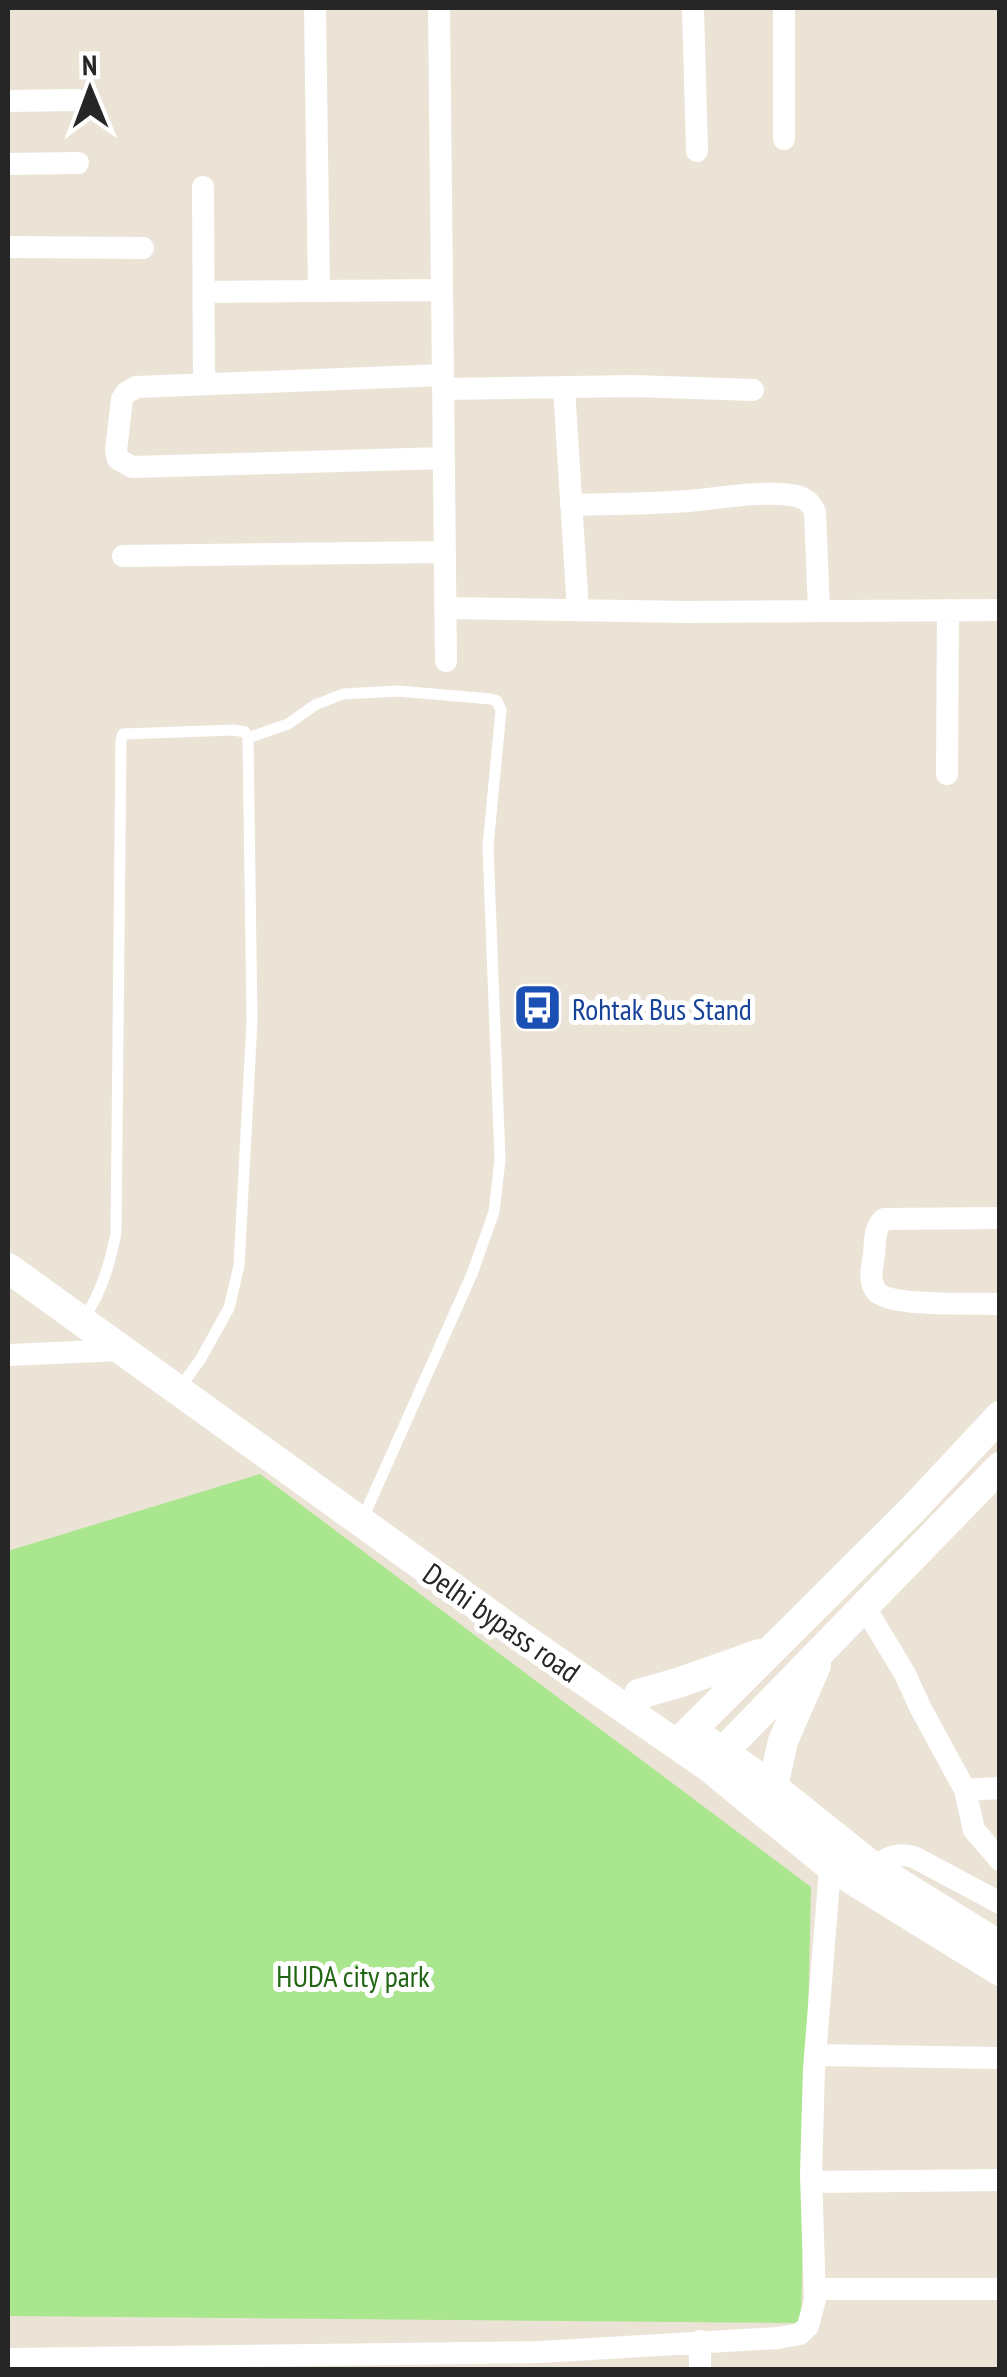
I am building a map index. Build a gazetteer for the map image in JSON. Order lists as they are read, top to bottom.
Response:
{
  "streets": {
    "main road": ["Delhi bypass road"]
  },
  "parks": ["HUDA city park"],
  "places": {
    "bus stop": ["Rohtak Bus Stand"]
  },
  "north": "top"
}
